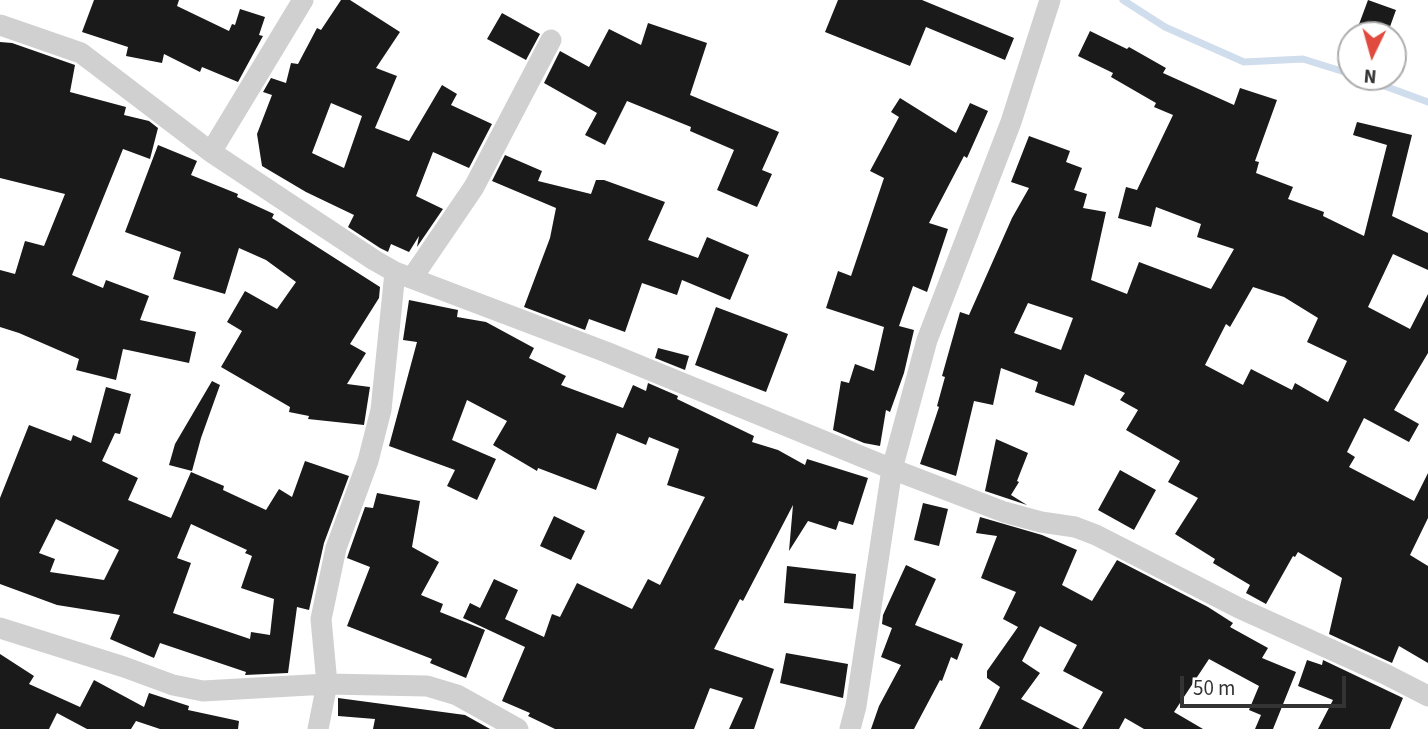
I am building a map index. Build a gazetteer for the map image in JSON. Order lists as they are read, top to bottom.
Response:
{
  "scale_bar": "50 m",
  "north": "bottom"
}
